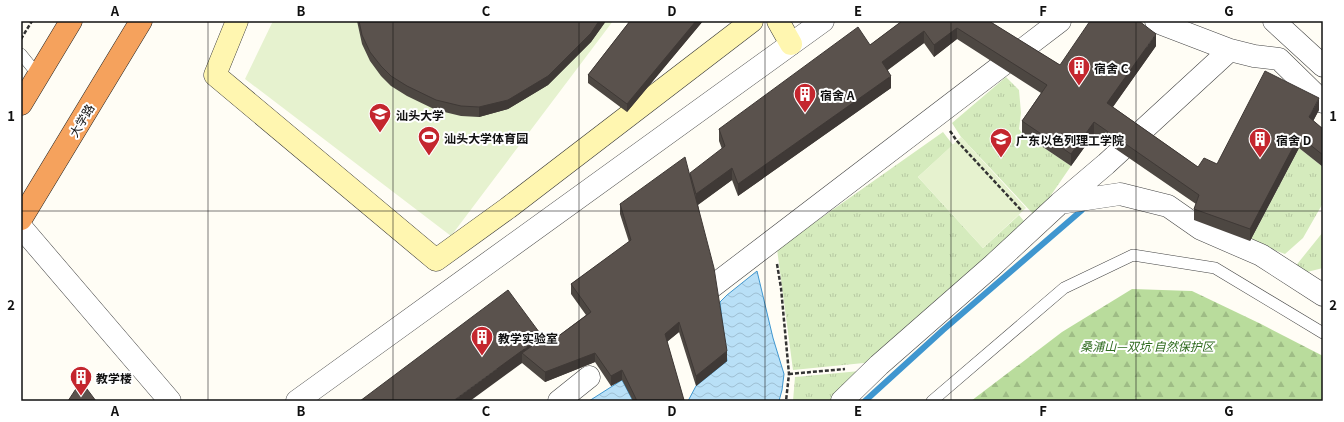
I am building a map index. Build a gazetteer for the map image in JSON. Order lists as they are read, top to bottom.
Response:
{
  "streets": {
    "highway": ["大学路"]
  },
  "parks": ["桑浦山—双坑 自然保护区"],
  "places": {
    "building": [
      "宿舍 C",
      "宿舍 A",
      "宿舍 D",
      "教学实验室",
      "教学楼"
    ],
    "school or university": ["汕头大学", "广东以色列理工学院"],
    "sports": ["汕头大学体育园"]
  },
  "grid": {
    "columns": [
      "A",
      "B",
      "C",
      "D",
      "E",
      "F",
      "G"
    ],
    "rows": ["1", "2"]
  }
}
